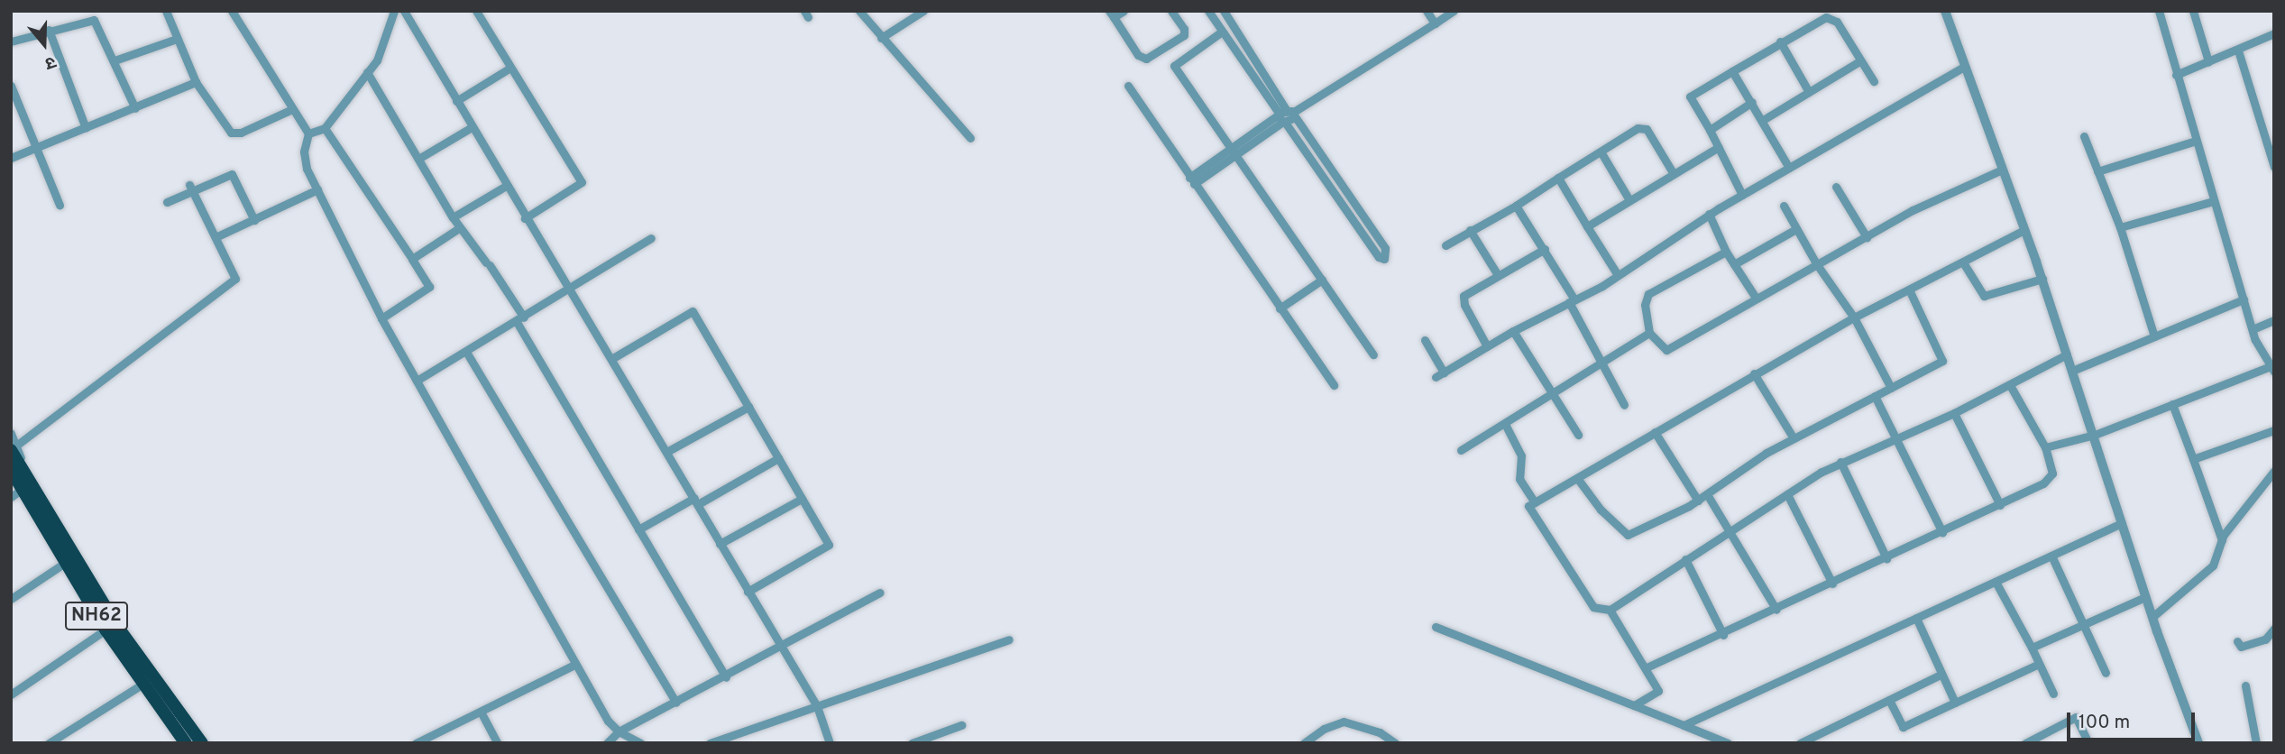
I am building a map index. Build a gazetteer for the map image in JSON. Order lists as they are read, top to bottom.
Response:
{
  "streets": {
    "highway": ["NH62"]
  },
  "scale_bar": "100 m",
  "north": "bottom"
}
